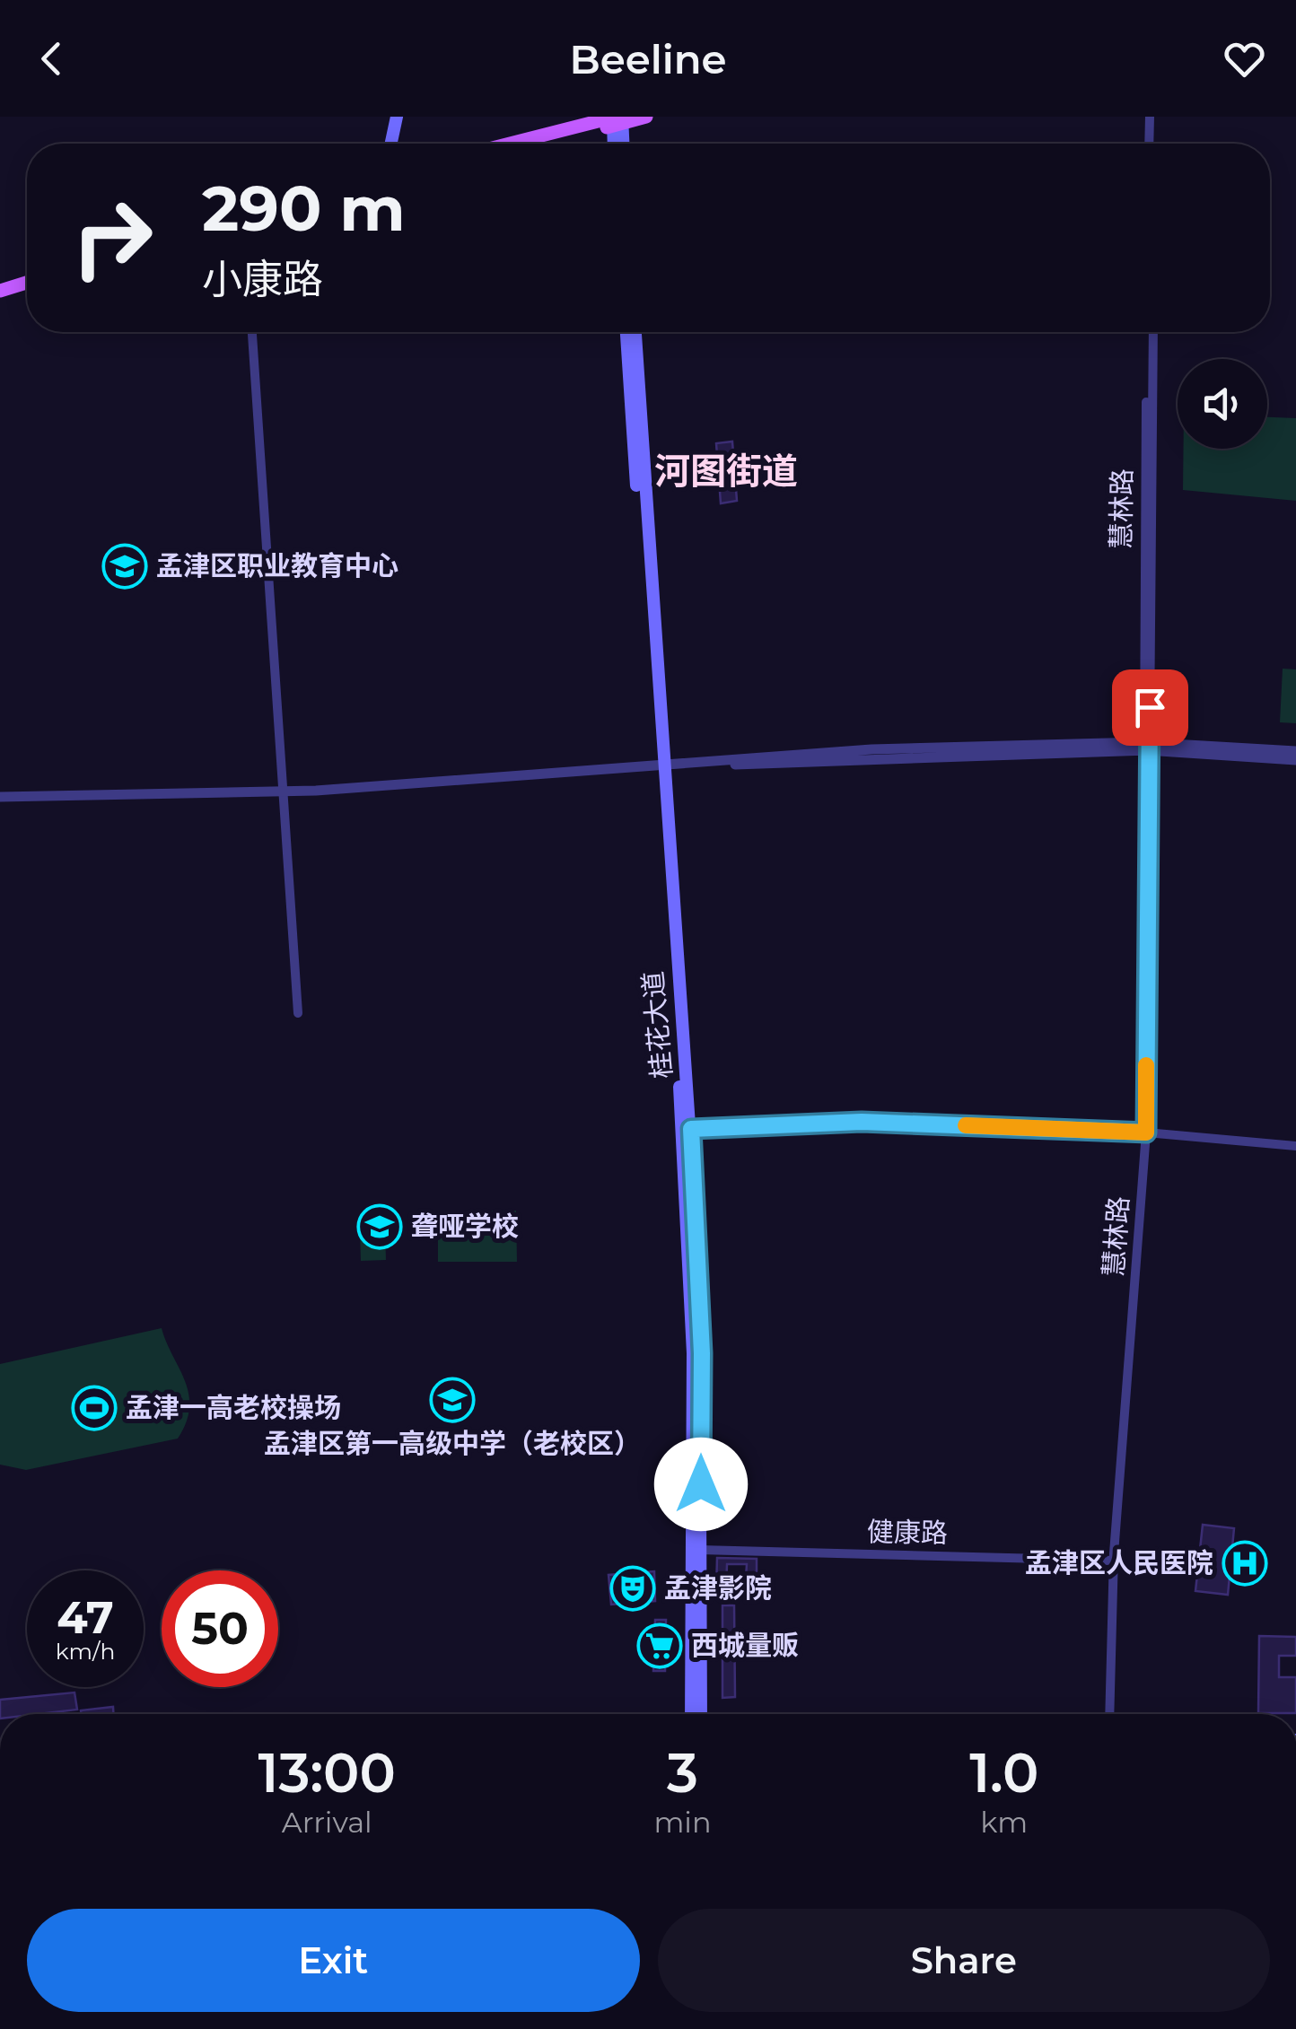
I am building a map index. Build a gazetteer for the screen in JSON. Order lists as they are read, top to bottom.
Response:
{
  "streets": {
    "main road": ["桂花大道"],
    "street": ["慧林路", "健康路"]
  },
  "crossings": [
    ["慧林路", "健康路"],
    ["桂花大道", "健康路"]
  ],
  "districts": ["河图街道"],
  "places": {
    "school or university": ["孟津区职业教育中心", "聋哑学校", "孟津区第一高级中学（老校区）"],
    "sports": ["孟津一高老校操场"],
    "hospital": ["孟津区人民医院"],
    "theatre": ["孟津影院"],
    "supermarket": ["西城量贩"]
  },
  "page": {
    "header": "Beeline",
    "turn": ["290 m", "小康路"],
    "speed": "47 km/h",
    "limit": "50",
    "eta": [
      "13:00",
      "Arrival",
      "3",
      "min",
      "1.0",
      "km"
    ],
    "buttons": ["Exit", "Share"]
  }
}
